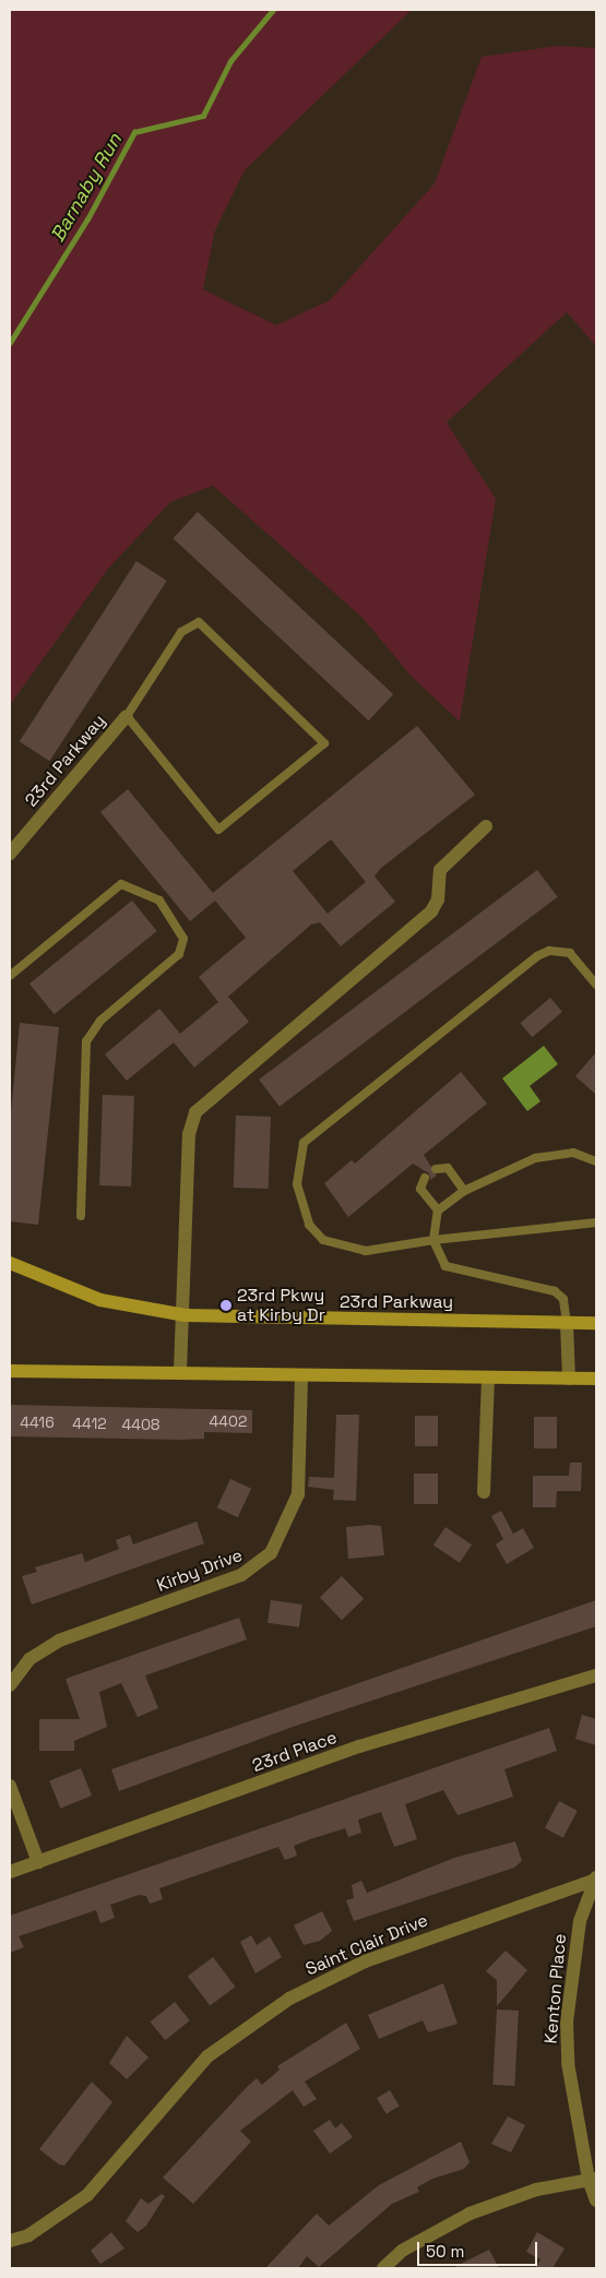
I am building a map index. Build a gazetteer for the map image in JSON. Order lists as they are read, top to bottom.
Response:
{
  "streets": {
    "street": [
      "23rd Parkway",
      "Kirby Drive",
      "23rd Place",
      "Saint Clair Drive",
      "Kenton Place"
    ]
  },
  "crossings": [
    ["Saint Clair Drive", "Kenton Place"]
  ],
  "water": ["Barnaby Run"],
  "places": ["23rd Pkwy at Kirby Dr"],
  "house_numbers": [
    "4402",
    "4416",
    "4412",
    "4408"
  ],
  "scale_bar": "50 m"
}
